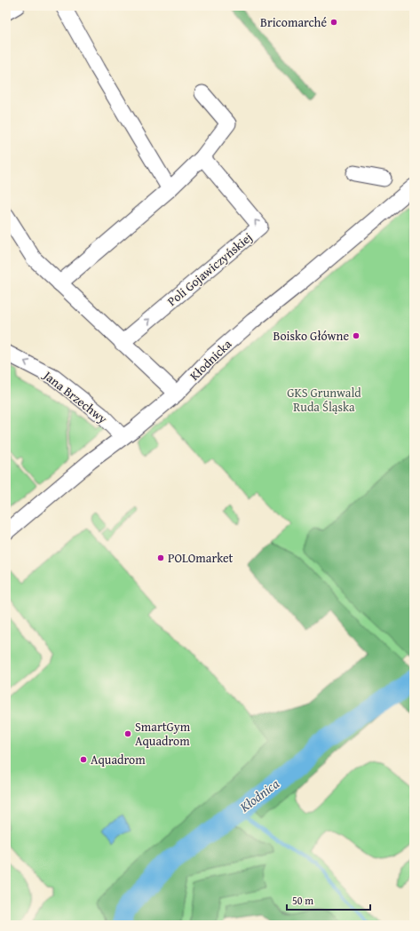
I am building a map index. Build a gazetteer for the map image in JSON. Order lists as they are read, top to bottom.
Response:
{
  "streets": {
    "street": ["Poli Gojawiczyńskiej", "Kłodnicka", "Jana Brzechwy"]
  },
  "crossings": [
    ["Kłodnicka", "Jana Brzechwy"]
  ],
  "water": ["Kłodnica"],
  "parks": ["GKS Grunwald Ruda Śląska"],
  "places": [
    "Bricomarché",
    "Boisko Główne",
    "POLOmarket",
    "SmartGym Aquadrom",
    "Aquadrom"
  ],
  "scale_bar": "50 m"
}
